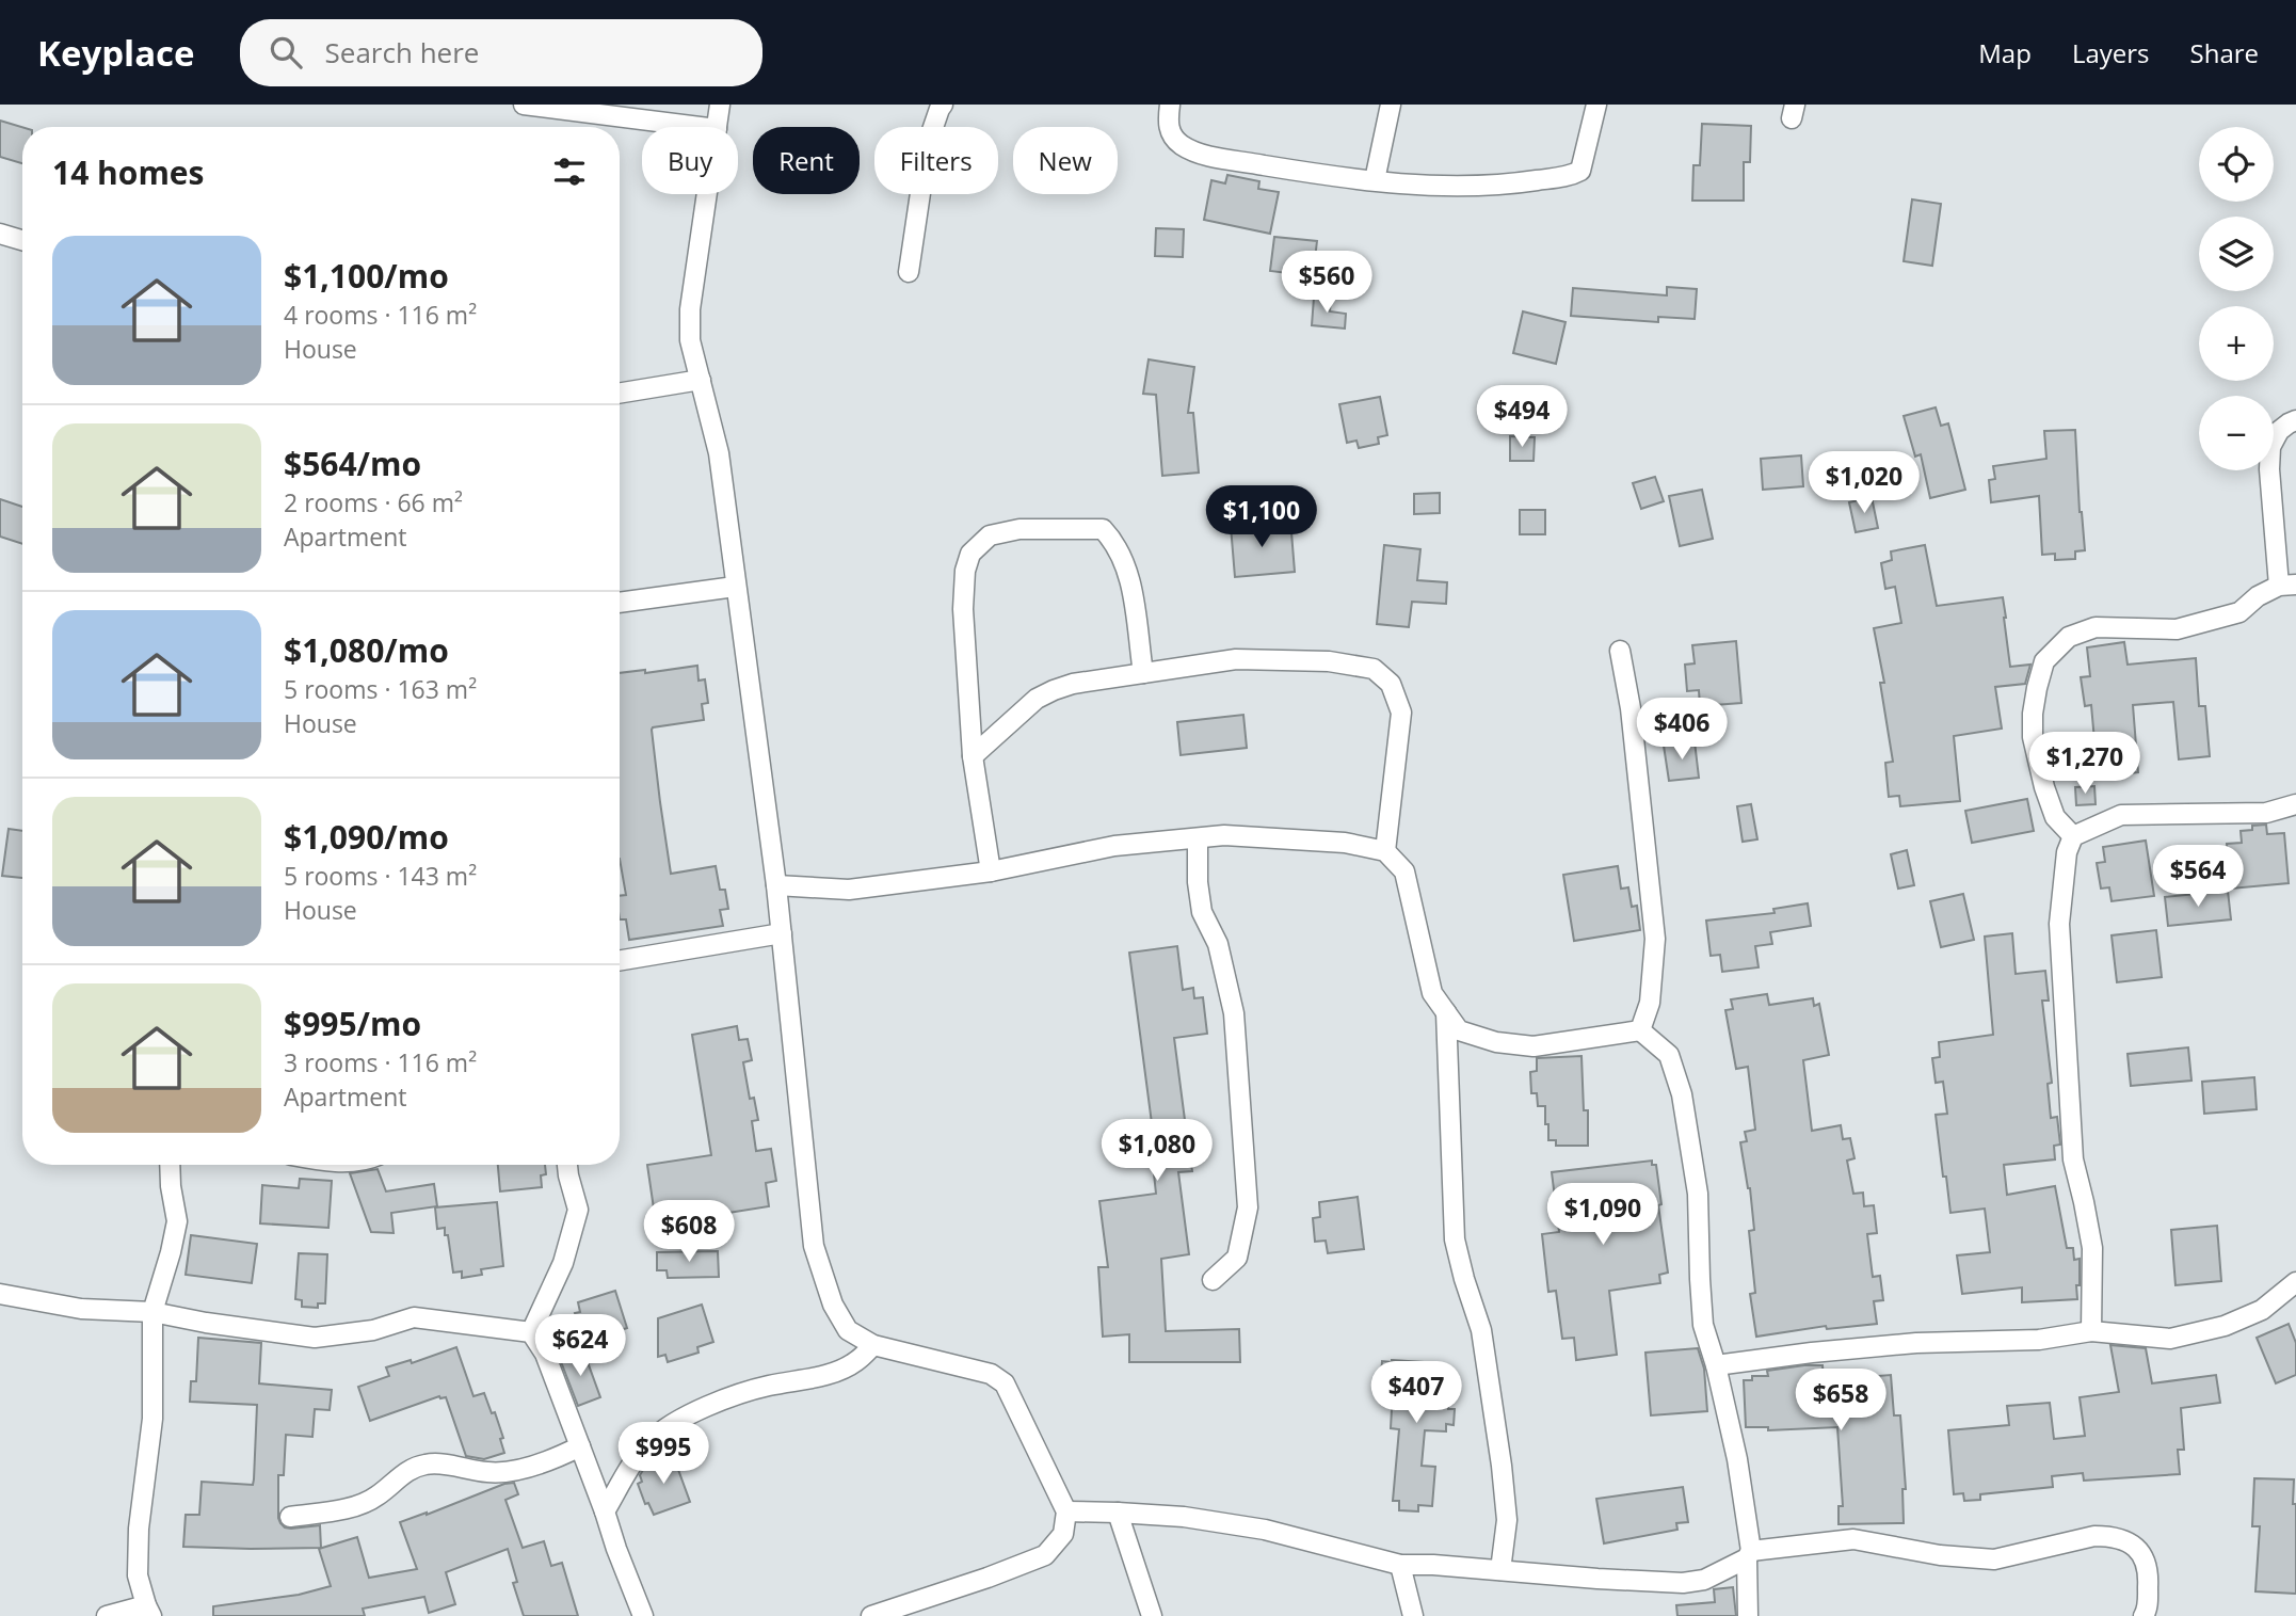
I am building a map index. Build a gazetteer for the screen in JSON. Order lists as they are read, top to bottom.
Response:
{
  "page": {
    "header": "Keyplace",
    "search": "Search here",
    "nav": ["Map", "Layers", "Share"],
    "map_buttons": ["+", "−"],
    "chip": [
      "Buy",
      "Rent",
      "Filters",
      "New"
    ],
    "heading": "14 homes",
    "list": [
      {
        "name": "$1,100/mo",
        "note": "4 rooms · 116 m² · House"
      },
      {
        "name": "$564/mo",
        "note": "2 rooms · 66 m² · Apartment"
      },
      {
        "name": "$1,080/mo",
        "note": "5 rooms · 163 m² · House"
      },
      {
        "name": "$1,090/mo",
        "note": "5 rooms · 143 m² · House"
      },
      {
        "name": "$995/mo",
        "note": "3 rooms · 116 m² · Apartment"
      }
    ],
    "price": [
      "$560",
      "$494",
      "$1,020",
      "$1,100",
      "$406",
      "$1,270",
      "$564",
      "$1,080",
      "$1,090",
      "$608",
      "$624",
      "$407",
      "$658",
      "$995"
    ]
  }
}
